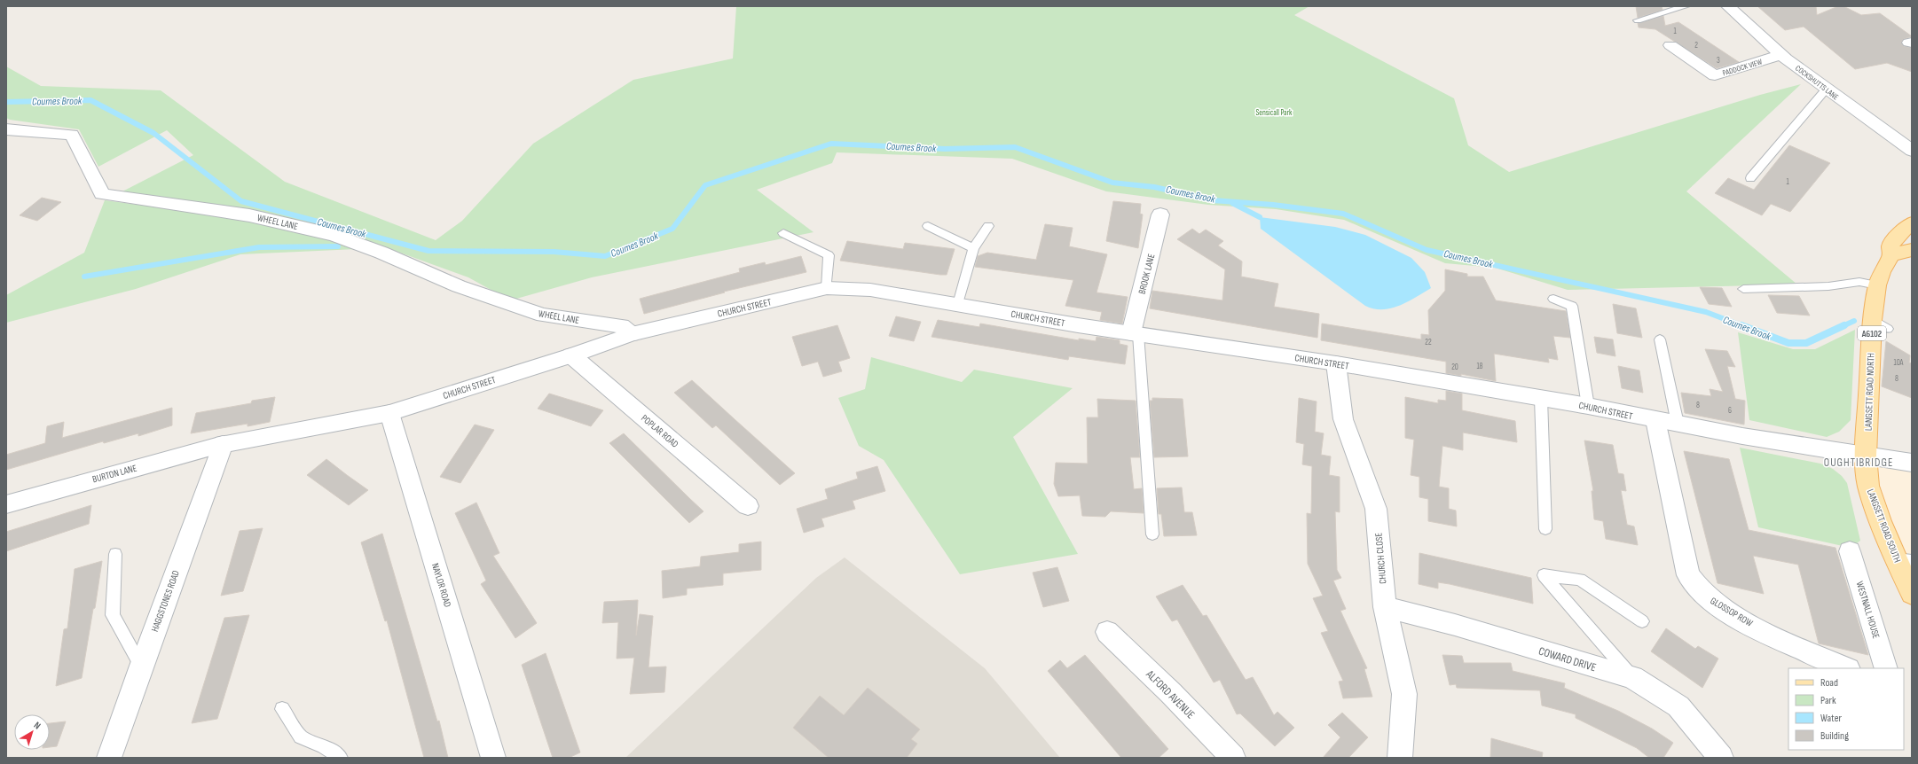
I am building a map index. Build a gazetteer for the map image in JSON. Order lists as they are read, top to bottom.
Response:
{
  "streets": {
    "main road": ["A6102", "LANGSETT ROAD NORTH", "LANGSETT ROAD SOUTH"],
    "street": [
      "PADDOCK VIEW",
      "COCKSHUTTS LANE",
      "WHEEL LANE",
      "BROOK LANE",
      "CHURCH STREET",
      "POPLAR ROAD",
      "BURTON LANE",
      "CHURCH CLOSE",
      "NAYLOR ROAD",
      "HAGGSTONES ROAD",
      "WESTNALL HOUSE",
      "GLOSSOP ROW",
      "COWARD DRIVE",
      "ALFORD AVENUE"
    ]
  },
  "crossings": [
    ["PADDOCK VIEW", "COCKSHUTTS LANE"],
    ["WHEEL LANE", "CHURCH STREET"],
    ["BROOK LANE", "CHURCH STREET"],
    ["CHURCH STREET", "LANGSETT ROAD NORTH"],
    ["CHURCH STREET", "POPLAR ROAD"],
    ["CHURCH STREET", "BURTON LANE"],
    ["CHURCH STREET", "LANGSETT ROAD SOUTH"],
    ["CHURCH STREET", "CHURCH CLOSE"],
    ["CHURCH STREET", "NAYLOR ROAD"],
    ["CHURCH STREET", "HAGGSTONES ROAD"],
    ["CHURCH STREET", "GLOSSOP ROW"],
    ["LANGSETT ROAD NORTH", "LANGSETT ROAD SOUTH"],
    ["BURTON LANE", "HAGGSTONES ROAD"],
    ["CHURCH CLOSE", "COWARD DRIVE"]
  ],
  "districts": ["OUGHTIBRIDGE"],
  "water": ["Coumes Brook"],
  "parks": ["Sensicall Park"],
  "house_numbers": [
    "1",
    "2",
    "3",
    "1",
    "22",
    "10A",
    "18",
    "20",
    "8",
    "8",
    "6"
  ],
  "legend": [
    "Road",
    "Park",
    "Water",
    "Building"
  ],
  "north": "top right"
}
